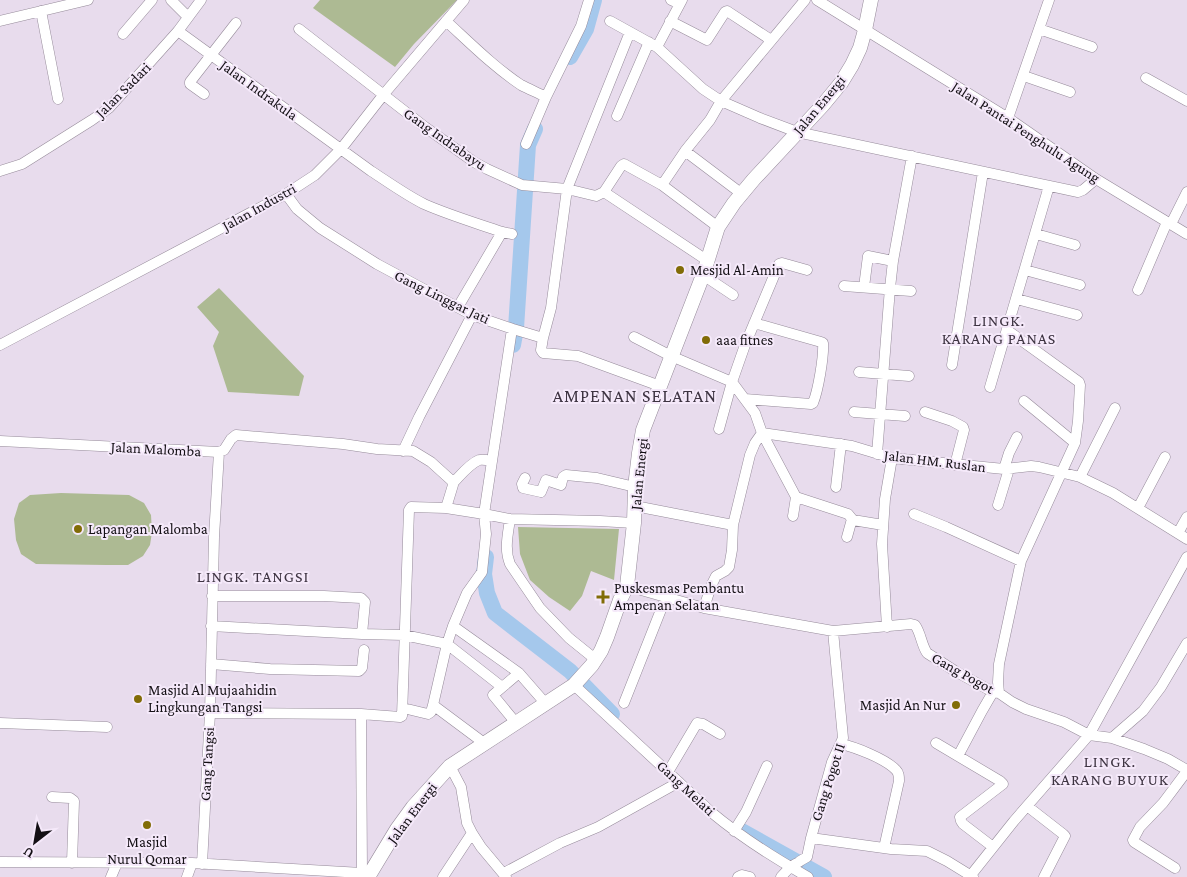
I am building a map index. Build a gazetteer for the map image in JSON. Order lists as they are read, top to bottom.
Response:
{
  "streets": {
    "highway": ["Jalan Energi"],
    "street": [
      "Jalan Sadari",
      "Jalan Indrakula",
      "Jalan Pantai Penghulu Agung",
      "Gang Indrabayu",
      "Jalan Industri",
      "Gang Linggar Jati",
      "Jalan Malomba",
      "Jalan HM. Ruslan",
      "Gang Pogot",
      "Gang Tangsi",
      "Gang Pogot II",
      "Gang Melati"
    ]
  },
  "crossings": [
    ["Jalan Sadari", "Jalan Indrakula"],
    ["Jalan Indrakula", "Jalan Industri"],
    ["Jalan Indrakula", "Gang Linggar Jati"],
    ["Jalan Energi", "Jalan Pantai Penghulu Agung"],
    ["Jalan Energi", "Gang Pogot"],
    ["Jalan Energi", "Gang Melati"],
    ["Gang Indrabayu", "Jalan Industri"],
    ["Jalan Industri", "Gang Linggar Jati"],
    ["Jalan Malomba", "Gang Tangsi"],
    ["Gang Pogot", "Gang Pogot II"],
    ["Gang Pogot II", "Gang Melati"]
  ],
  "districts": [
    "LINGK. KARANG PANAS",
    "AMPENAN SELATAN",
    "LINGK. TANGSI",
    "LINGK. KARANG BUYUK"
  ],
  "places": {
    "other": [
      "Mesjid Al-Amin",
      "aaa fitnes",
      "Lapangan Malomba",
      "Masjid Al Mujaahidin Lingkungan Tangsi",
      "Masjid An Nur",
      "Masjid Nurul Qomar"
    ],
    "health": ["Puskesmas Pembantu Ampenan Selatan"]
  },
  "north": "bottom left"
}
